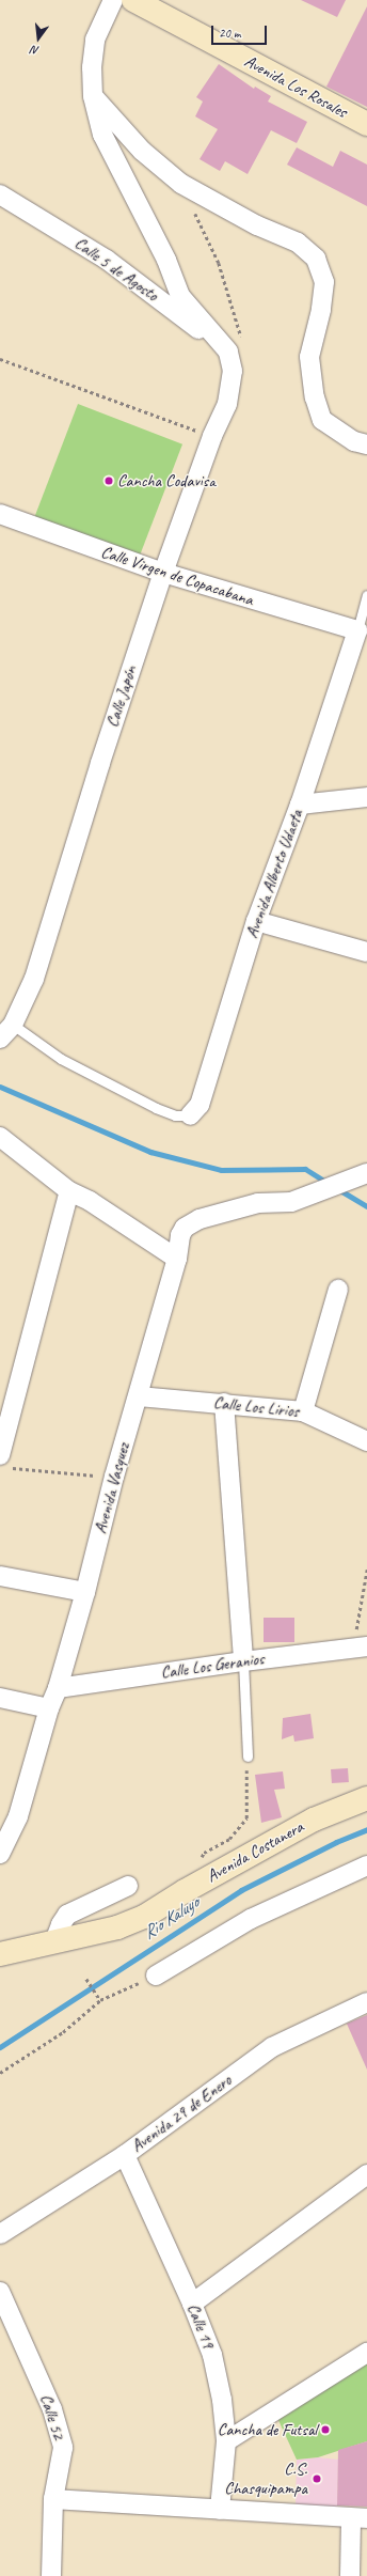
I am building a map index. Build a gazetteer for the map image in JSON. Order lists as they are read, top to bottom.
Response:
{
  "streets": {
    "main road": ["Avenida Los Rosales", "Avenida Costanera"],
    "street": [
      "Calle 5 de Agosto",
      "Calle Virgen de Copacabana",
      "Calle Japón",
      "Avenida Alberto Udaeta",
      "Calle Los Lirios",
      "Avenida Vasquez",
      "Calle Los Geranios",
      "Avenida 29 de Enero",
      "Calle 19",
      "Calle 52"
    ]
  },
  "crossings": [
    ["Calle 5 de Agosto", "Calle Japón"],
    ["Calle Virgen de Copacabana", "Calle Japón"],
    ["Calle Virgen de Copacabana", "Avenida Alberto Udaeta"],
    ["Calle Los Lirios", "Avenida Vasquez"],
    ["Avenida Vasquez", "Calle Los Geranios"],
    ["Avenida 29 de Enero", "Calle 19"]
  ],
  "water": ["Rio Kaluyo"],
  "places": ["Cancha Codavisa", "Cancha de Futsal", "C.S. Chasquipampa"],
  "scale_bar": "20 m",
  "north": "bottom"
}
